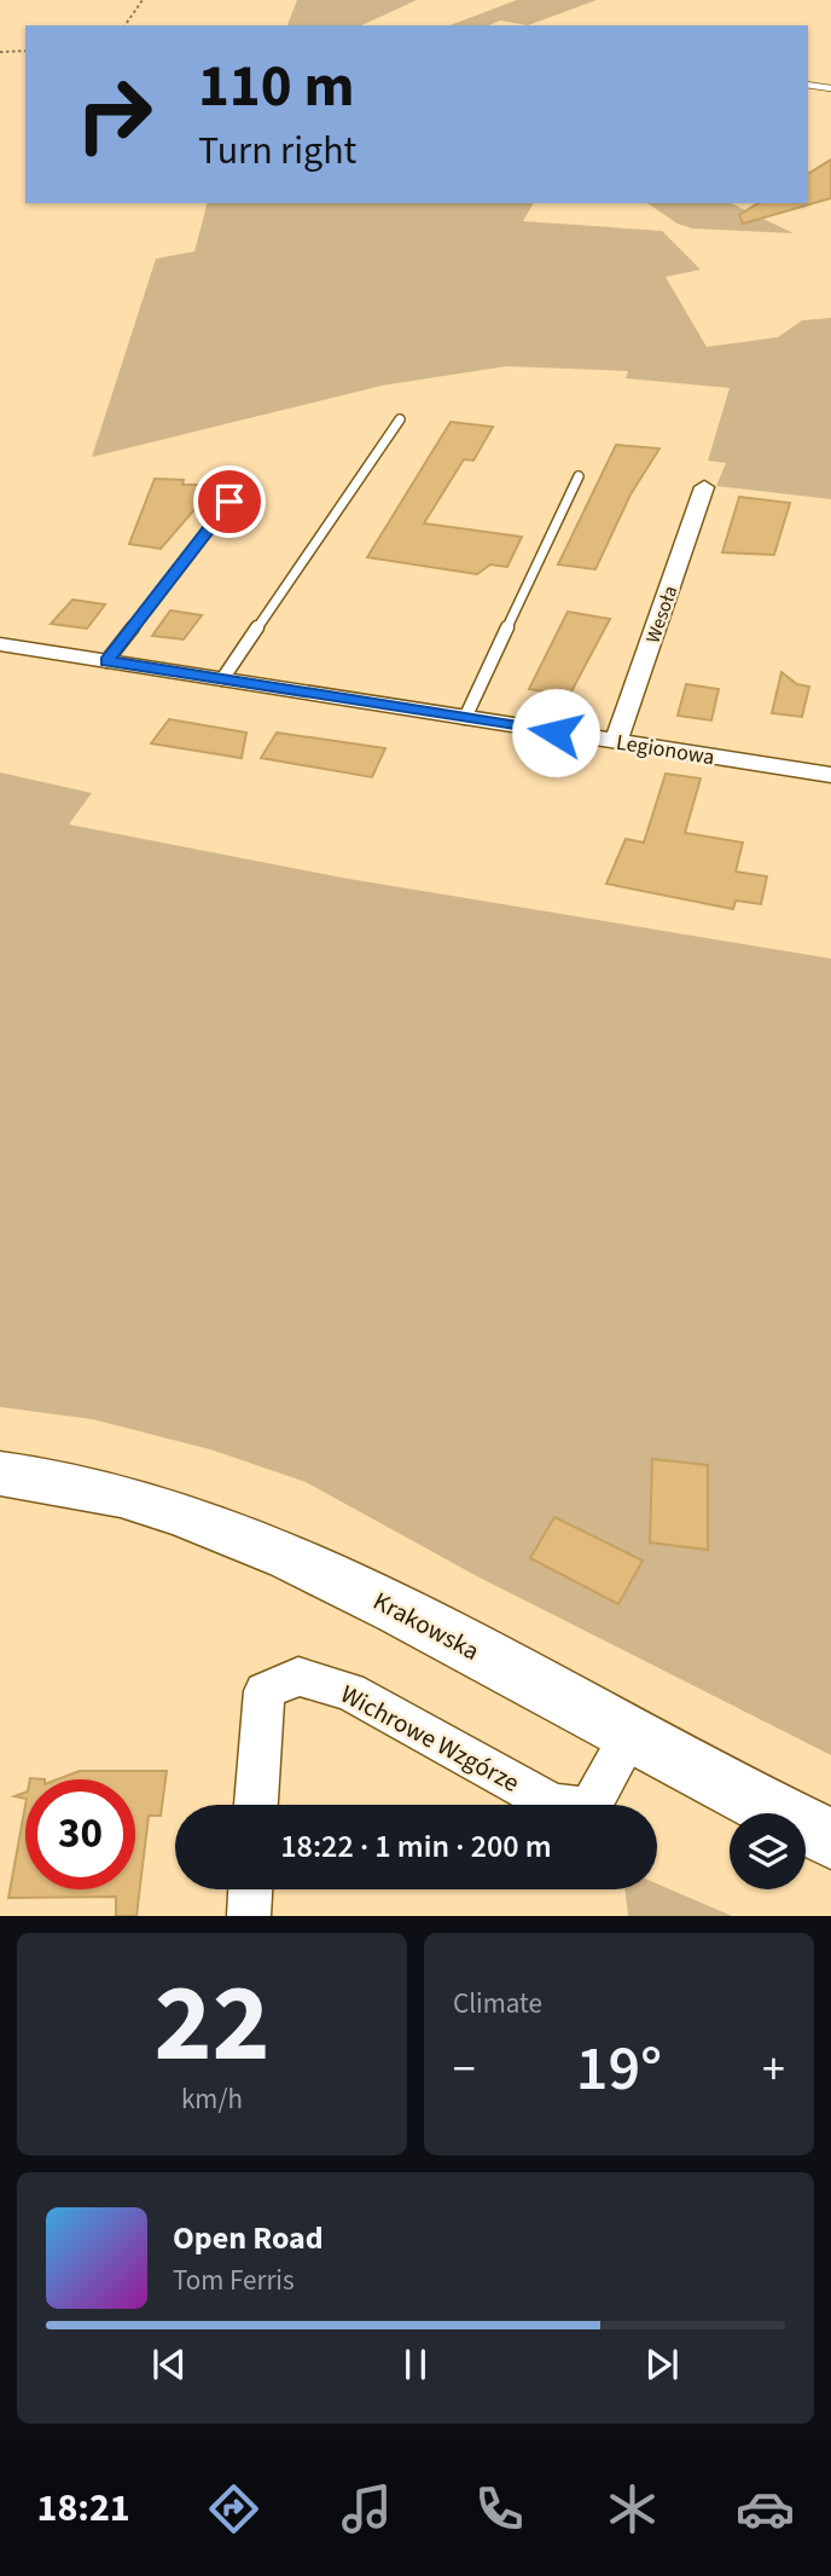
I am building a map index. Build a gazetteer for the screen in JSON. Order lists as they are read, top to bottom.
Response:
{
  "streets": {
    "main road": ["Krakowska"],
    "street": ["Wesoła", "Legionowa", "Wichrowe Wzgórze"]
  },
  "crossings": [
    ["Wesoła", "Legionowa"],
    ["Krakowska", "Wichrowe Wzgórze"]
  ],
  "page": {
    "turn": ["110 m", "Turn right"],
    "limit": "30",
    "trip": "18:22 · 1 min · 200 m",
    "tile": [
      ["22", "km/h"],
      "Climate"
    ],
    "heat": ["−", "19°", "+"],
    "song": ["Open Road", "Tom Ferris"],
    "tabs": "18:21"
  }
}
